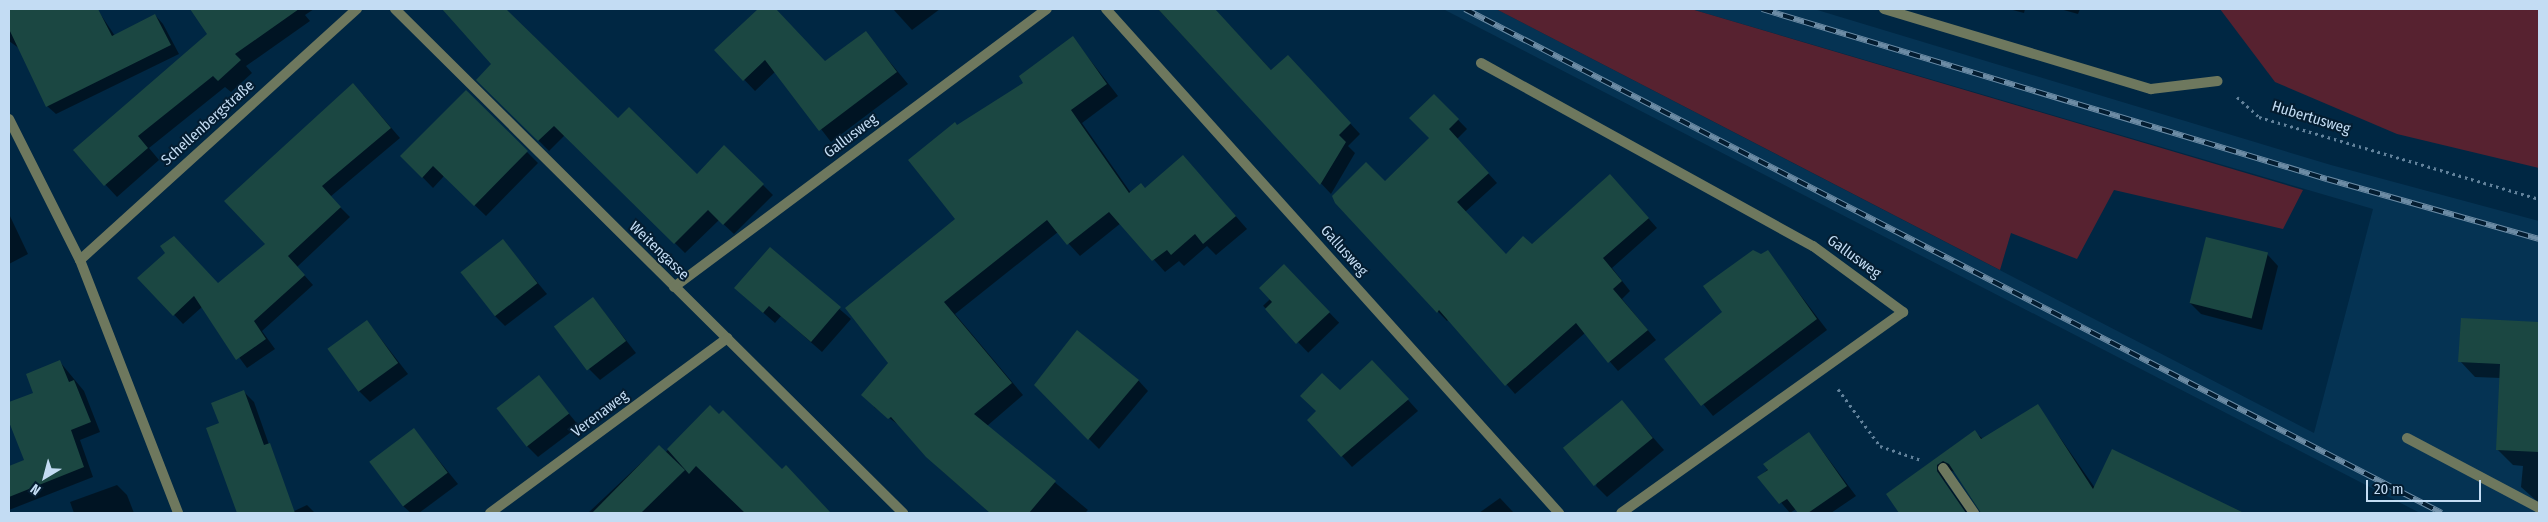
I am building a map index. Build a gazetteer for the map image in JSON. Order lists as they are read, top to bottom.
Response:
{
  "streets": {
    "street": [
      "Schellenbergstraße",
      "Gallusweg",
      "Weitengasse",
      "Verenaweg"
    ],
    "path": ["Hubertusweg"]
  },
  "crossings": [
    ["Gallusweg", "Weitengasse"],
    ["Weitengasse", "Verenaweg"]
  ],
  "scale_bar": "20 m",
  "north": "bottom left"
}
